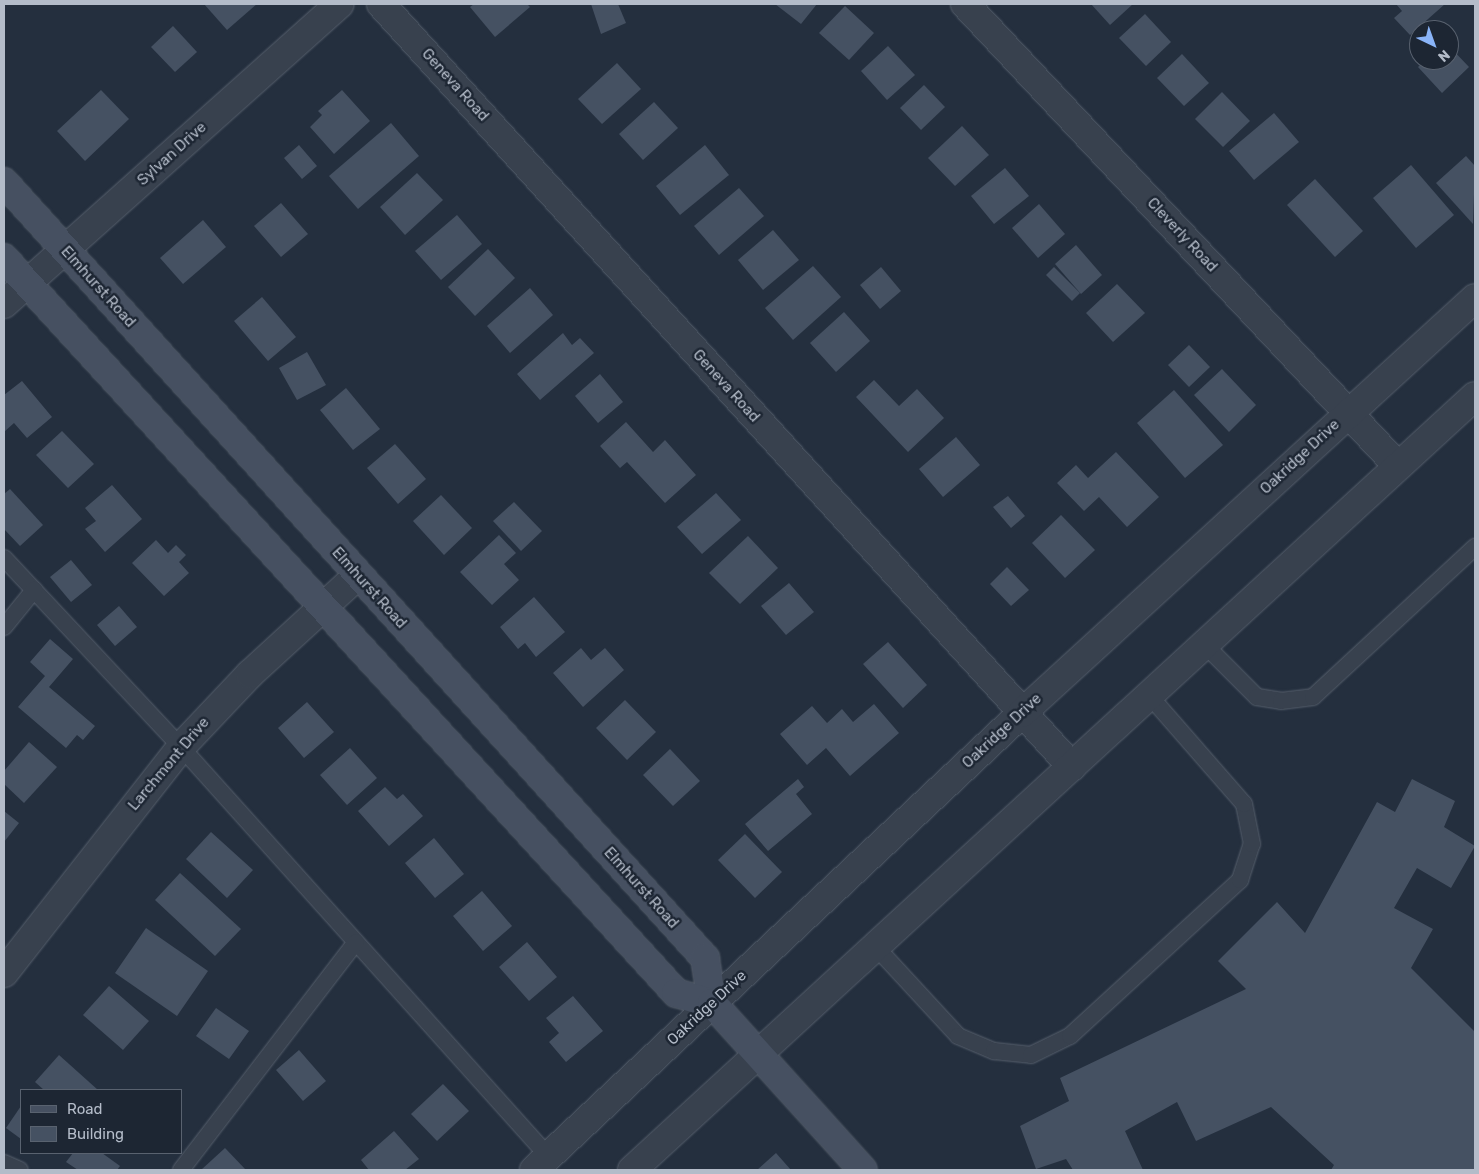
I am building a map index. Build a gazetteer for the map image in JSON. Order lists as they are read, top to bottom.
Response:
{
  "streets": {
    "street": [
      "Geneva Road",
      "Sylvan Drive",
      "Cleverly Road",
      "Elmhurst Road",
      "Oakridge Drive",
      "Larchmont Drive"
    ]
  },
  "crossings": [
    ["Geneva Road", "Oakridge Drive"],
    ["Sylvan Drive", "Elmhurst Road"],
    ["Cleverly Road", "Oakridge Drive"],
    ["Elmhurst Road", "Oakridge Drive"],
    ["Elmhurst Road", "Larchmont Drive"]
  ],
  "legend": ["Road", "Building"],
  "north": "bottom right"
}
